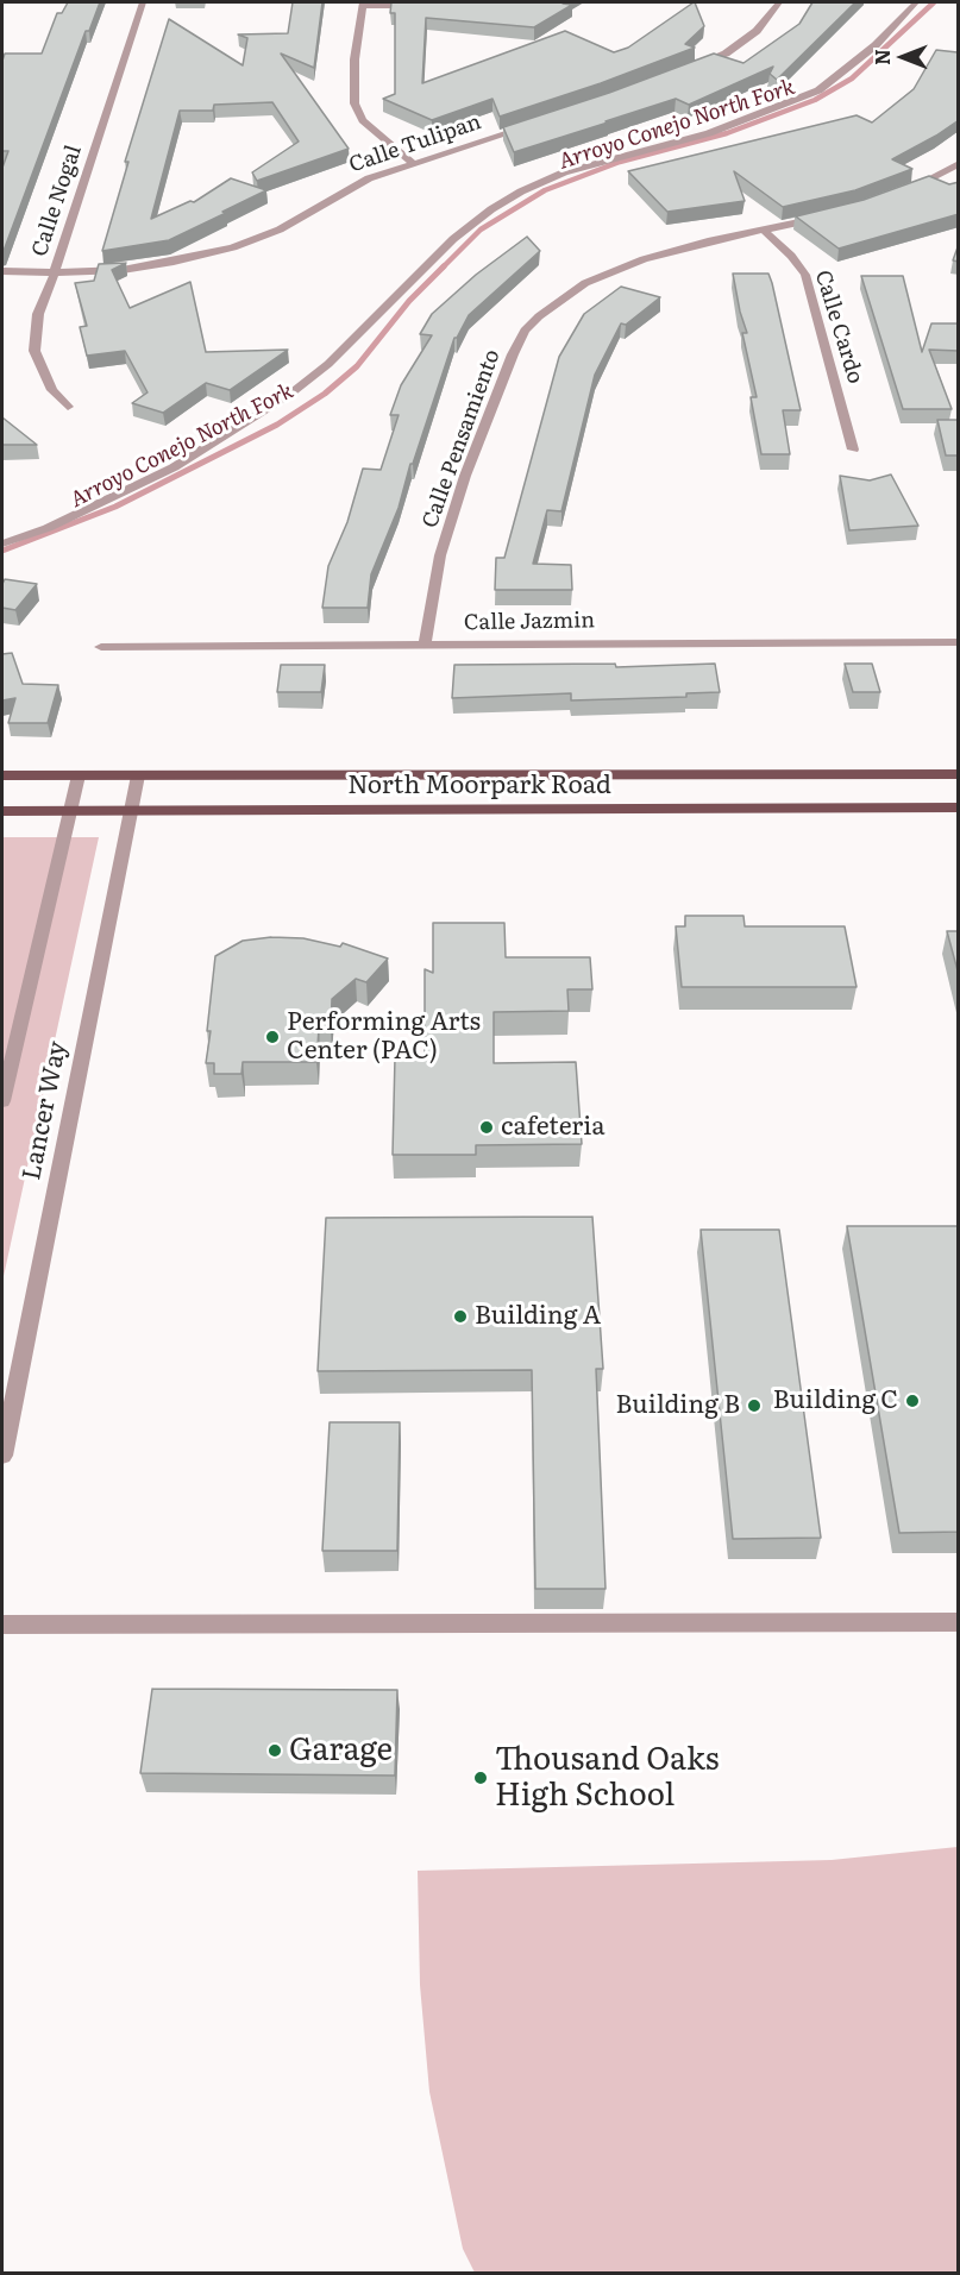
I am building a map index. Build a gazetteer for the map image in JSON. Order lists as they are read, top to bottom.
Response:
{
  "streets": {
    "main road": ["North Moorpark Road"],
    "street": [
      "Calle Tulipan",
      "Calle Nogal",
      "Calle Cardo",
      "Calle Pensamiento",
      "Calle Jazmin",
      "Lancer Way"
    ]
  },
  "crossings": [
    ["Calle Tulipan", "Calle Nogal"],
    ["Calle Cardo", "Calle Pensamiento"],
    ["Calle Pensamiento", "Calle Jazmin"],
    ["North Moorpark Road", "Lancer Way"]
  ],
  "water": ["Arroyo Conejo North Fork"],
  "places": [
    "Performing Arts Center (PAC)",
    "cafeteria",
    "Building A",
    "Building C",
    "Building B",
    "Garage",
    "Thousand Oaks High School"
  ],
  "north": "left"
}
